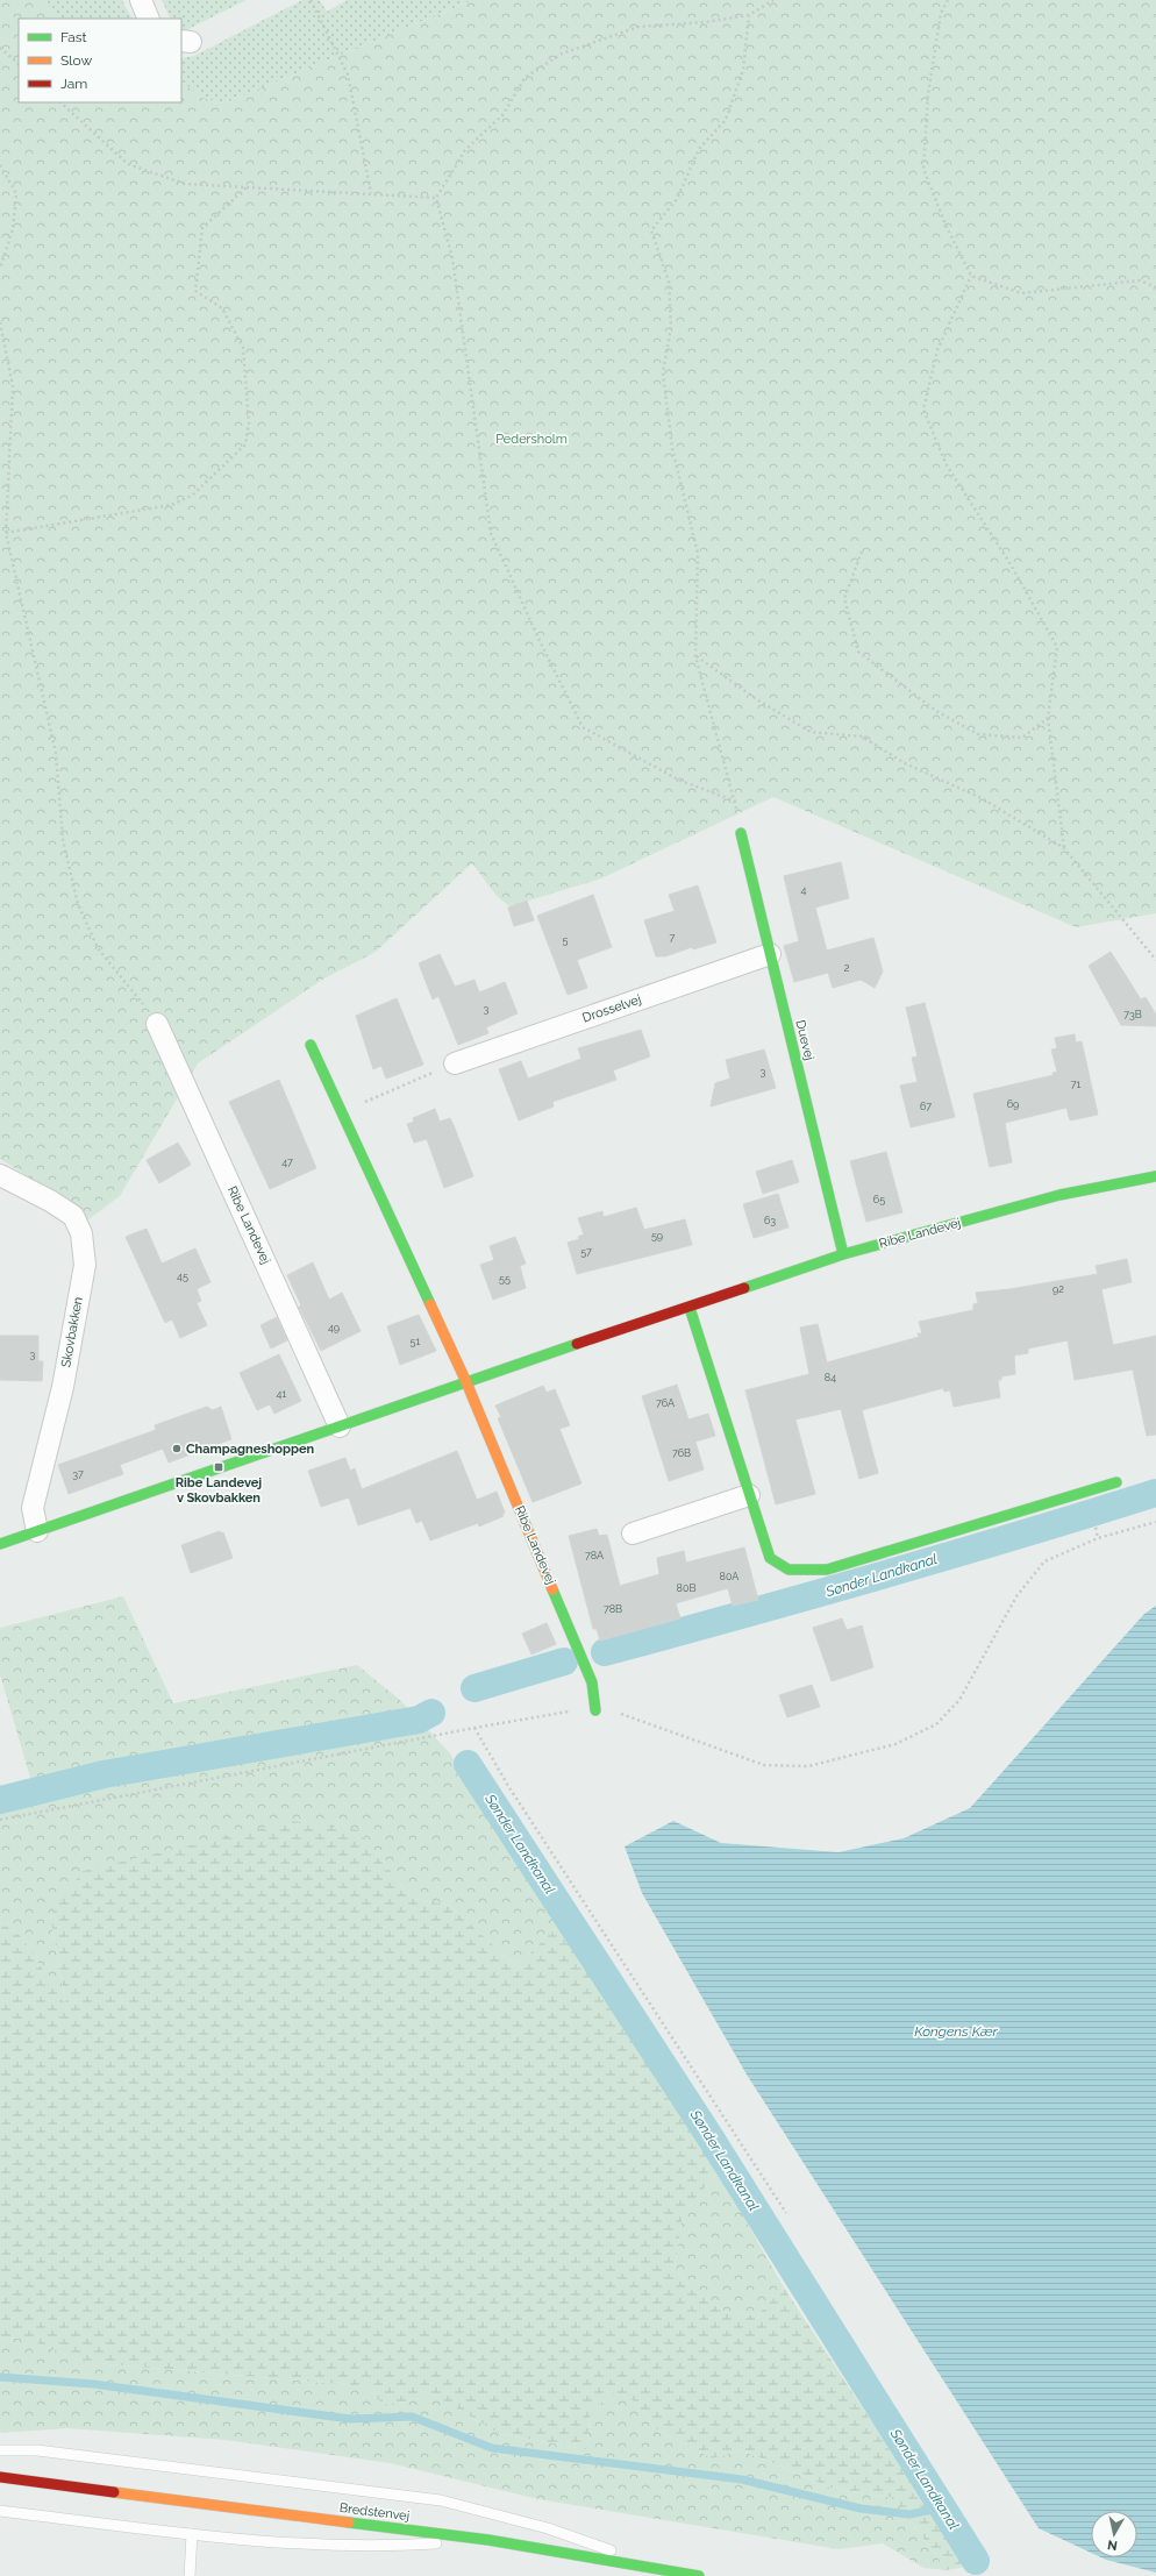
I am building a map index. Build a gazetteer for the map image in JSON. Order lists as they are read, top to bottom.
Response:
{
  "streets": {
    "main road": ["Duevej", "Ribe Landevej", "Bredstenvej"],
    "street": ["Drosselvej", "Skovbakken"]
  },
  "crossings": [
    ["Drosselvej", "Duevej"],
    ["Duevej", "Ribe Landevej"],
    ["Ribe Landevej", "Skovbakken"]
  ],
  "water": ["Sønder Landkanal", "Kongens Kær"],
  "parks": ["Pedersholm"],
  "places": {
    "other": ["Champagneshoppen"],
    "transit": ["Ribe Landevej v Skovbakken"]
  },
  "house_numbers": [
    "4",
    "7",
    "5",
    "2",
    "3",
    "73B",
    "3",
    "71",
    "69",
    "67",
    "47",
    "65",
    "63",
    "59",
    "57",
    "45",
    "55",
    "92",
    "49",
    "51",
    "3",
    "84",
    "41",
    "76A",
    "76B",
    "37",
    "78A",
    "80A",
    "80B",
    "78B"
  ],
  "legend": ["Fast", "Slow", "Jam"],
  "north": "bottom"
}
